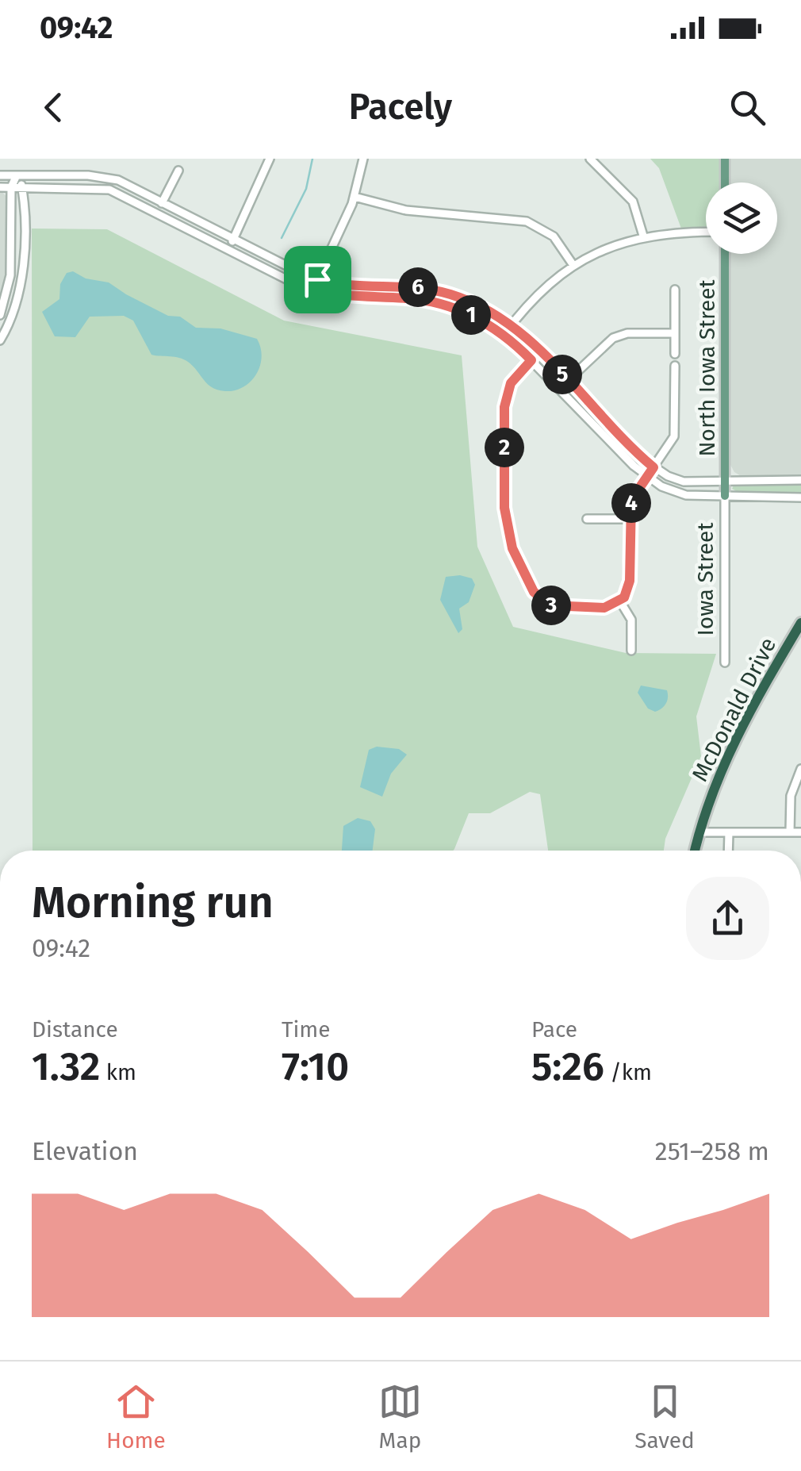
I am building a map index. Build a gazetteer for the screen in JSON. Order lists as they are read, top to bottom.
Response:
{
  "streets": {
    "highway": ["McDonald Drive"],
    "main road": ["North Iowa Street"],
    "street": ["Iowa Street"]
  },
  "crossings": [
    ["North Iowa Street", "Iowa Street"]
  ],
  "page": {
    "status": "09:42",
    "header": "Pacely",
    "pins": [
      "6",
      "1",
      "5",
      "2",
      "4",
      "3"
    ],
    "heading": ["Morning run", "09:42"],
    "stats": [
      ["Distance", "1.32 km"],
      ["Time", "7:10"],
      ["Pace", "5:26 /km"]
    ],
    "chart": ["Elevation", "251–258 m"],
    "tabs": ["Home", "Map", "Saved"]
  }
}
